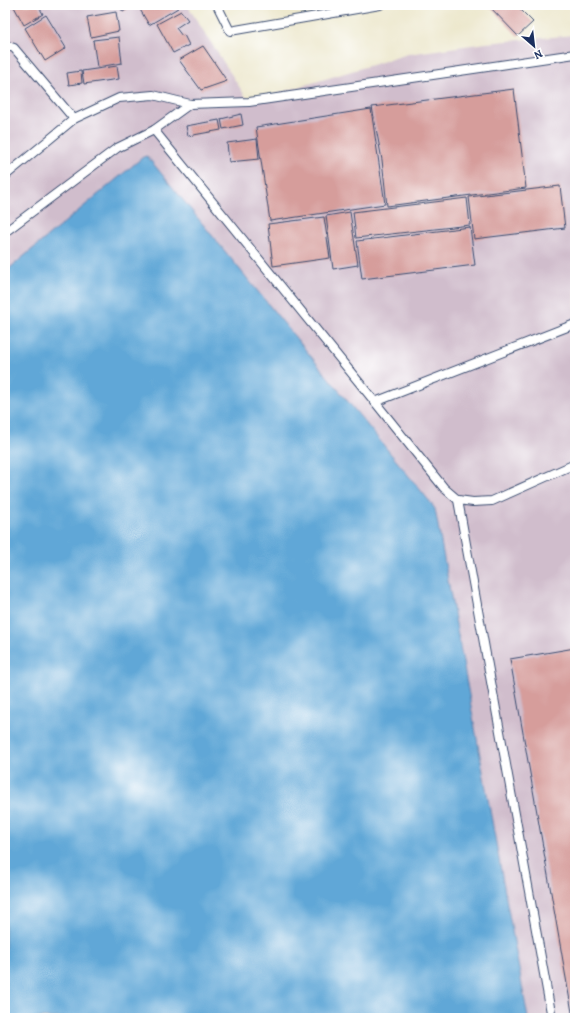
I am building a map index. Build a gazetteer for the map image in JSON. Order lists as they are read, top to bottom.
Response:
{
  "north": "bottom right"
}
